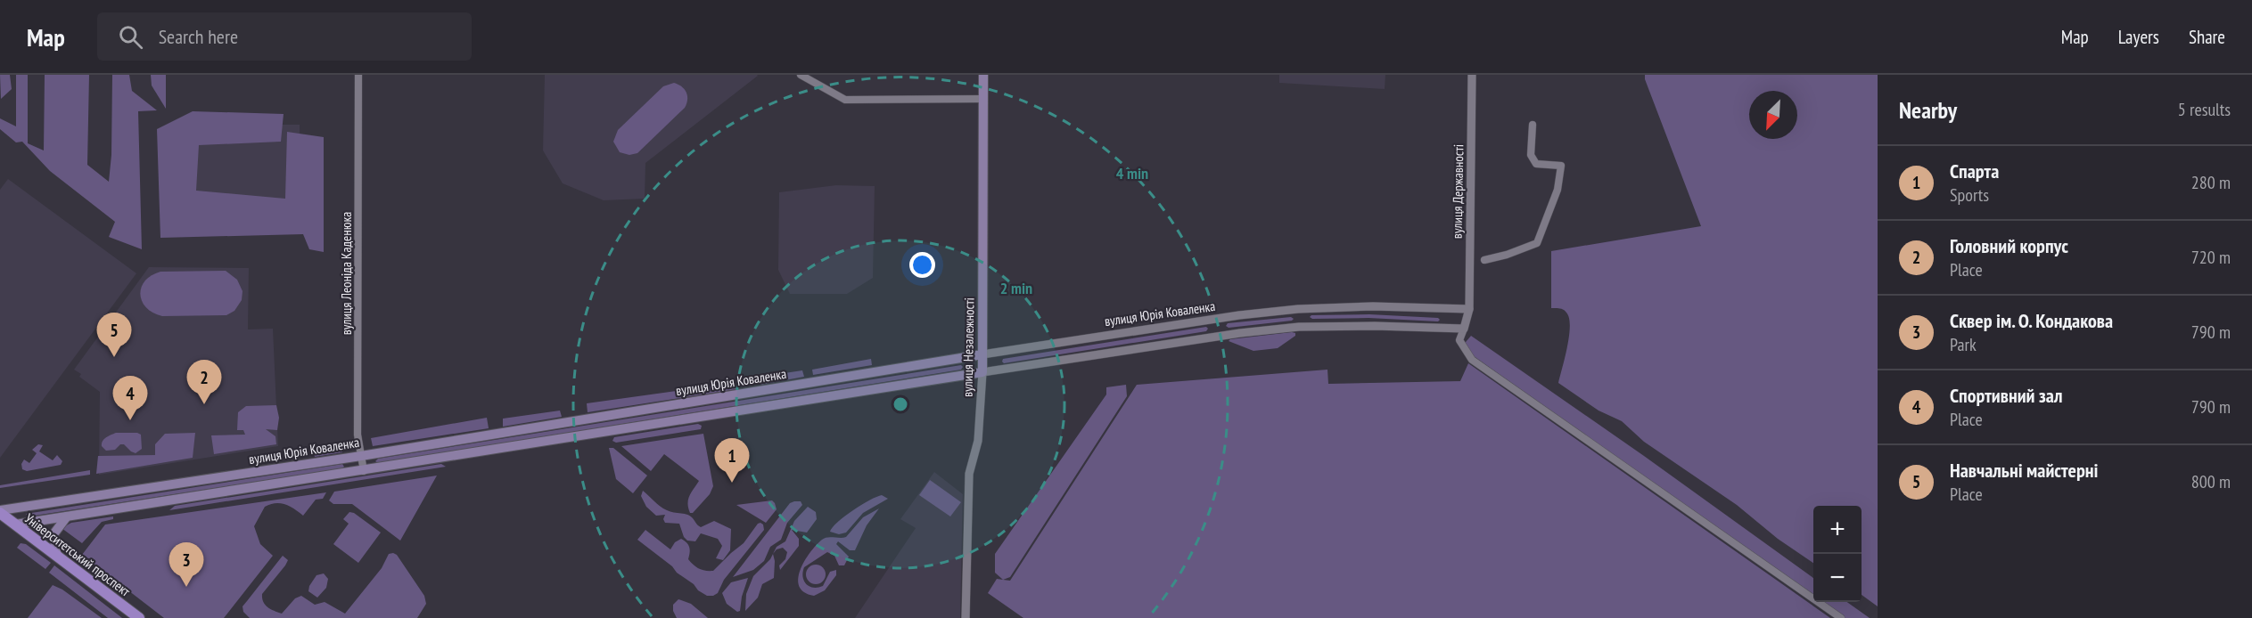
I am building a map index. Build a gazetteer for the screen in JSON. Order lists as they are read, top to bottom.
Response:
{
  "streets": {
    "main road": ["вулиця Юрія Коваленка", "вулиця Незалежності", "Університетський проспект"],
    "street": ["вулиця Державності", "вулиця Леоніда Каденюка"]
  },
  "crossings": [
    ["вулиця Державності", "вулиця Юрія Коваленка"],
    ["вулиця Леоніда Каденюка", "вулиця Юрія Коваленка"],
    ["вулиця Юрія Коваленка", "вулиця Незалежності"],
    ["вулиця Юрія Коваленка", "Університетський проспект"]
  ],
  "north": "bottom left",
  "page": {
    "header": "Map",
    "search": "Search here",
    "nav": ["Map", "Layers", "Share"],
    "heading": ["Nearby", "5 results"],
    "list": [
      {
        "mark": "1",
        "name": "Спарта",
        "note": "Sports",
        "value": "280 m"
      },
      {
        "mark": "2",
        "name": "Головний корпус",
        "note": "Place",
        "value": "720 m"
      },
      {
        "mark": "3",
        "name": "Сквер ім. О. Кондакова",
        "note": "Park",
        "value": "790 m"
      },
      {
        "mark": "4",
        "name": "Спортивний зал",
        "note": "Place",
        "value": "790 m"
      },
      {
        "mark": "5",
        "name": "Навчальні майстерні",
        "note": "Place",
        "value": "800 m"
      }
    ],
    "pins": [
      "5",
      "2",
      "4",
      "1",
      "3"
    ],
    "map_buttons": ["+", "−"]
  },
  "rings": ["4 min", "2 min"]
}
